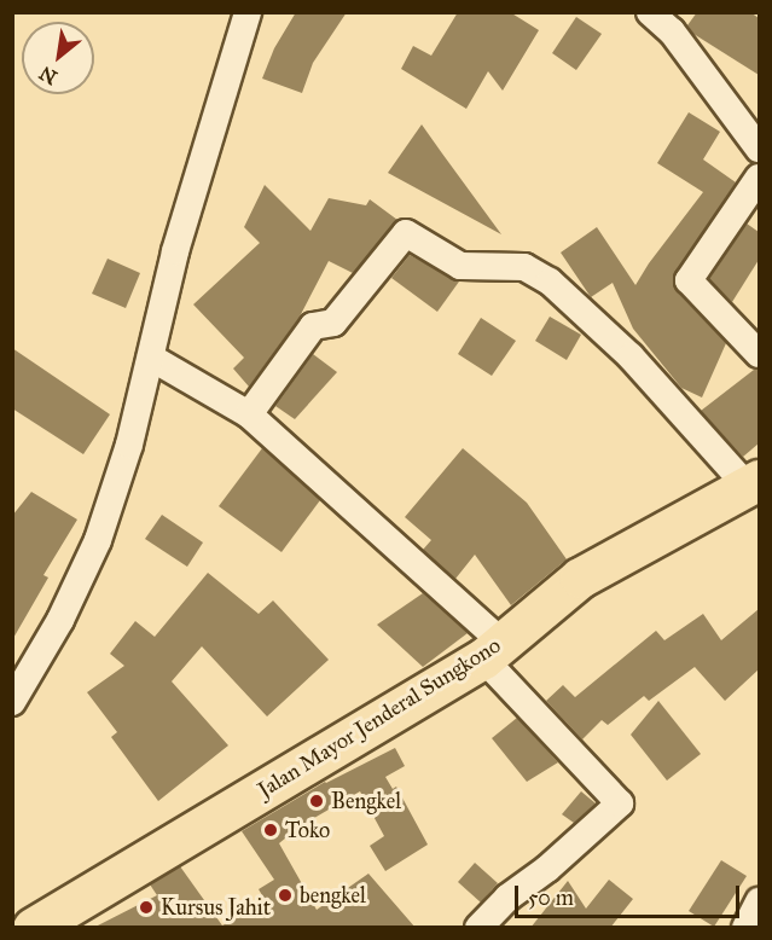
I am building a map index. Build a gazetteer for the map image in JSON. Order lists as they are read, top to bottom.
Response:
{
  "streets": {
    "main road": ["Jalan Mayor Jenderal Sungkono"]
  },
  "places": [
    "Bengkel",
    "Toko",
    "bengkel",
    "Kursus Jahit"
  ],
  "scale_bar": "50 m",
  "north": "bottom left"
}
